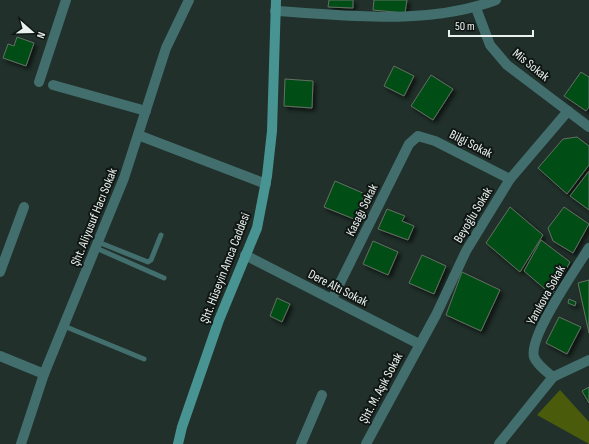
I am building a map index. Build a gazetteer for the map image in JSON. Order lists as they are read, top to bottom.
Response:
{
  "streets": {
    "street": [
      "Mis Sokak",
      "Bilgi Sokak",
      "Kasağı Sokak",
      "Beyoğlu Sokak",
      "Şht. Aliyusuf Hacı Sokak",
      "Şht. Hüseyin Amca Caddesi",
      "Dere Altı Sokak",
      "Yanıkova Sokak",
      "Şht. M. Aşık Sokak"
    ]
  },
  "crossings": [
    ["Mis Sokak", "Beyoğlu Sokak"],
    ["Bilgi Sokak", "Kasağı Sokak"],
    ["Bilgi Sokak", "Beyoğlu Sokak"],
    ["Kasağı Sokak", "Dere Altı Sokak"],
    ["Beyoğlu Sokak", "Dere Altı Sokak"],
    ["Beyoğlu Sokak", "Şht. M. Aşık Sokak"],
    ["Şht. Hüseyin Amca Caddesi", "Dere Altı Sokak"],
    ["Dere Altı Sokak", "Şht. M. Aşık Sokak"]
  ],
  "scale_bar": "50 m",
  "north": "right"
}
